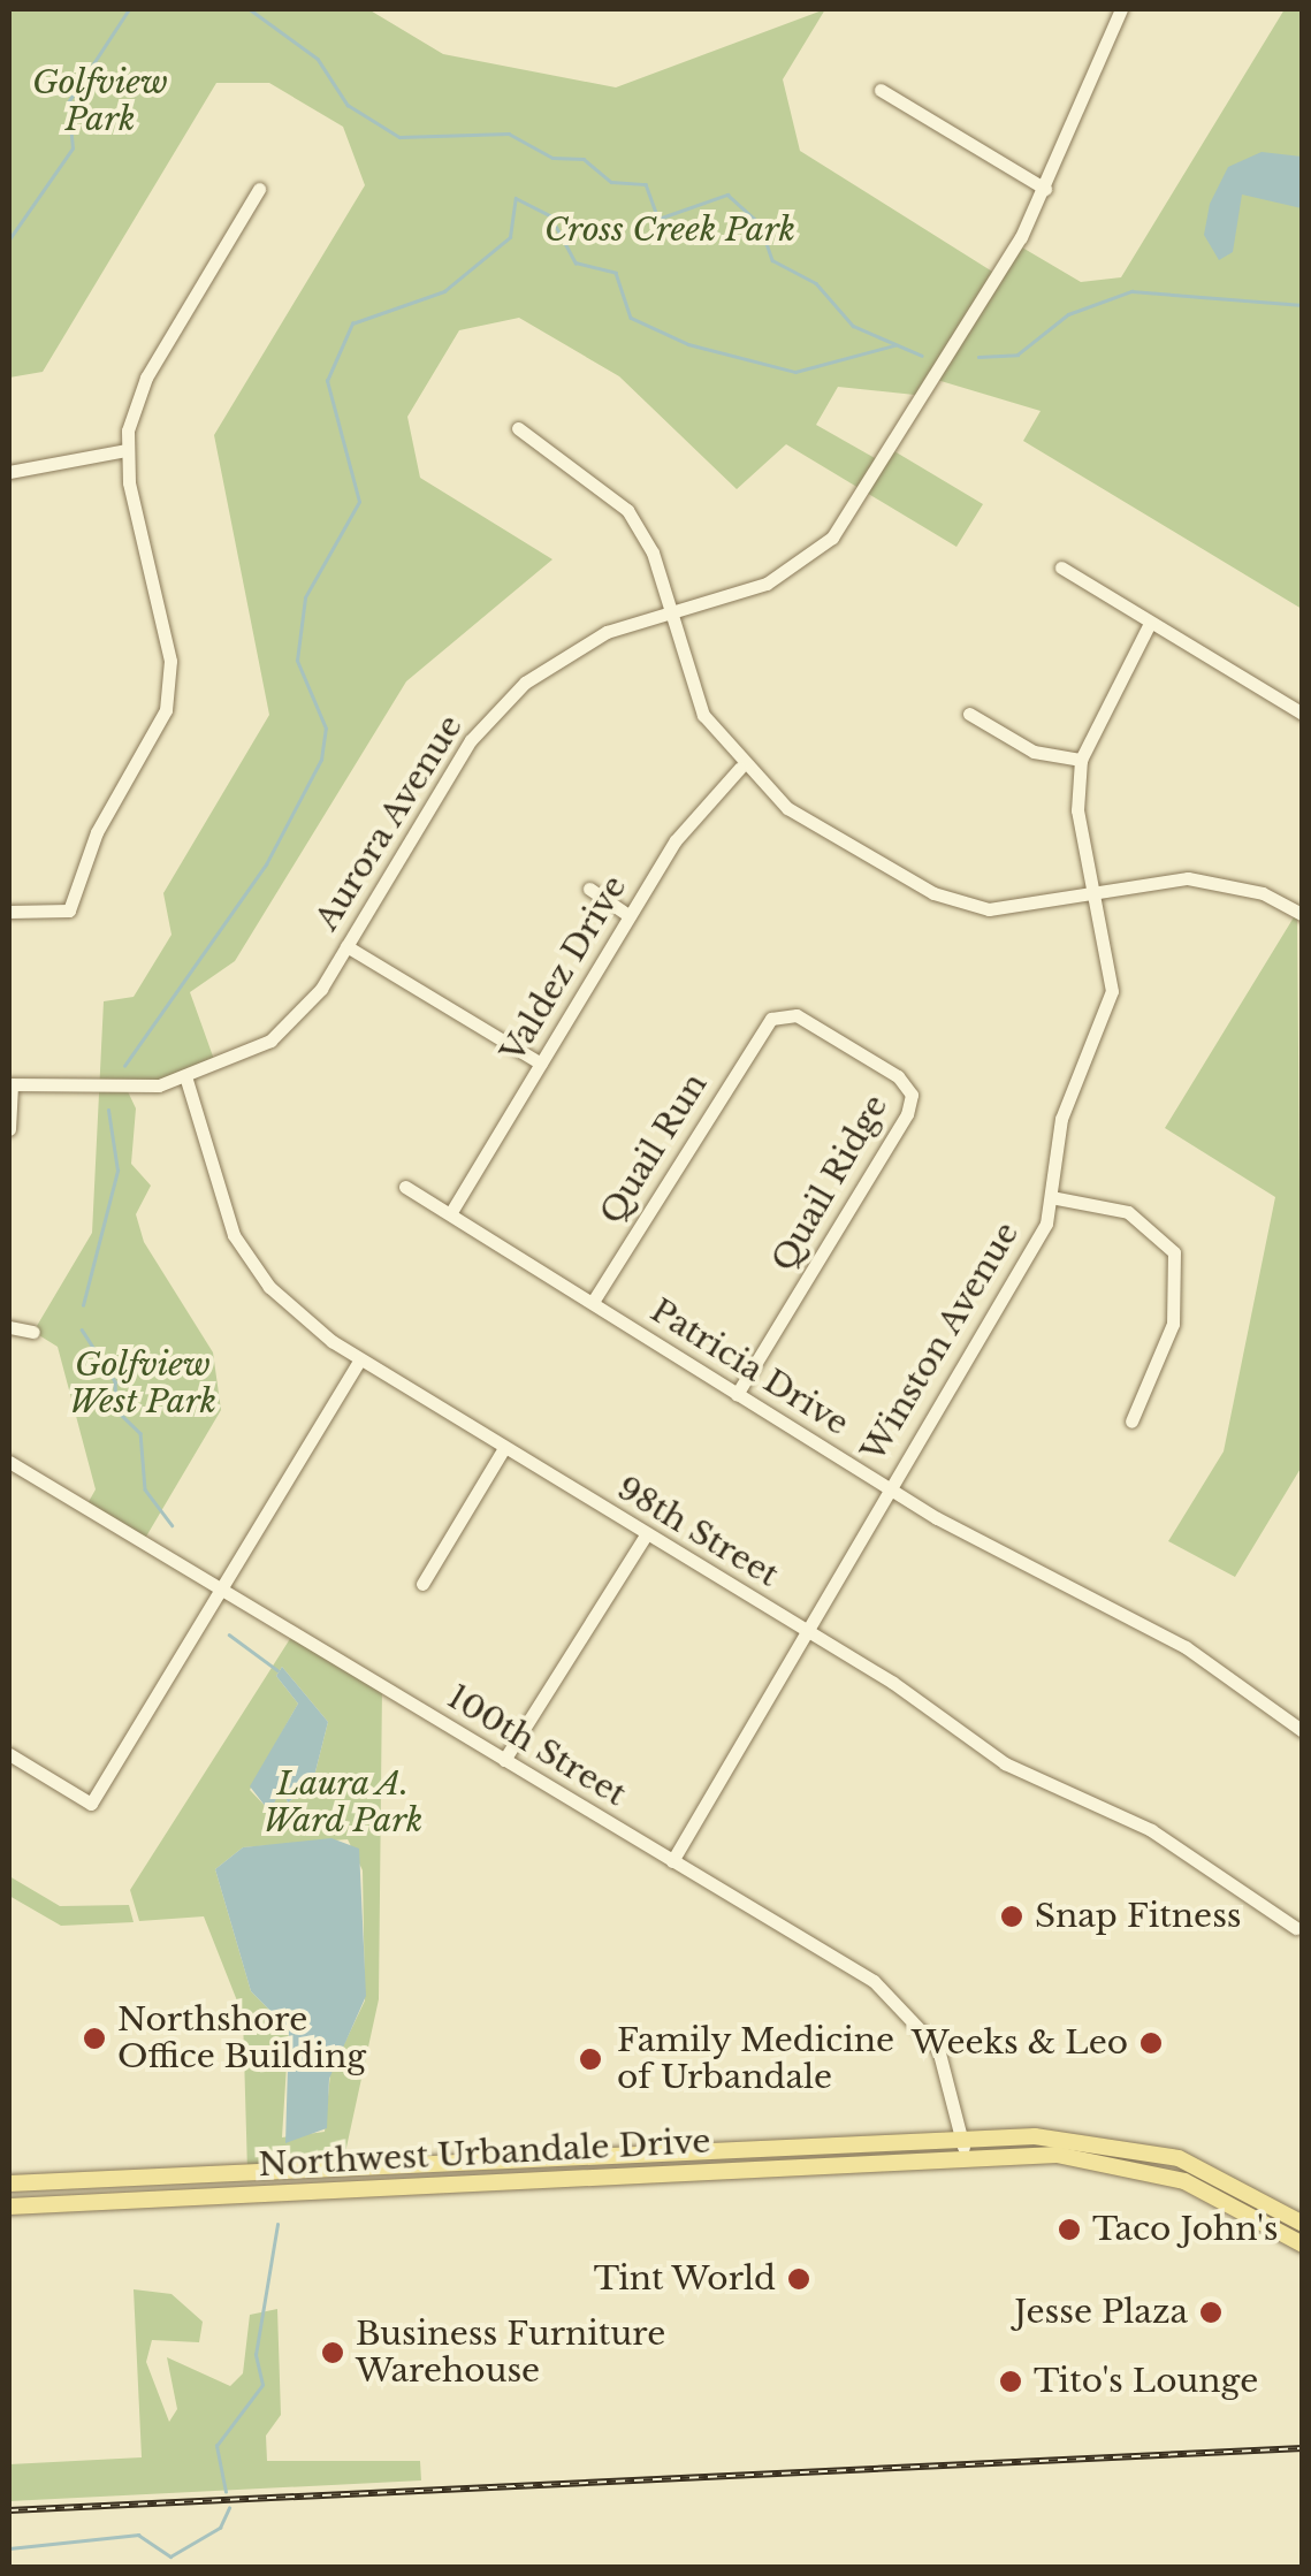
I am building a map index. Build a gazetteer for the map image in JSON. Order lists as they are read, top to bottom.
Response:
{
  "streets": {
    "main road": ["Northwest Urbandale Drive"],
    "street": [
      "Aurora Avenue",
      "Valdez Drive",
      "Quail Run",
      "Quail Ridge",
      "Winston Avenue",
      "Patricia Drive",
      "98th Street",
      "100th Street"
    ]
  },
  "crossings": [
    ["Aurora Avenue", "98th Street"],
    ["Valdez Drive", "Patricia Drive"],
    ["Quail Run", "Quail Ridge"],
    ["Quail Run", "Patricia Drive"],
    ["Quail Ridge", "Patricia Drive"],
    ["Winston Avenue", "Patricia Drive"],
    ["Winston Avenue", "98th Street"],
    ["Winston Avenue", "100th Street"],
    ["100th Street", "Northwest Urbandale Drive"]
  ],
  "parks": [
    "Golfview Park",
    "Cross Creek Park",
    "Golfview West Park",
    "Laura A. Ward Park"
  ],
  "places": [
    "Snap Fitness",
    "Northshore Office Building",
    "Weeks & Leo",
    "Family Medicine of Urbandale",
    "Taco John's",
    "Tint World",
    "Jesse Plaza",
    "Business Furniture Warehouse",
    "Tito's Lounge"
  ]
}
